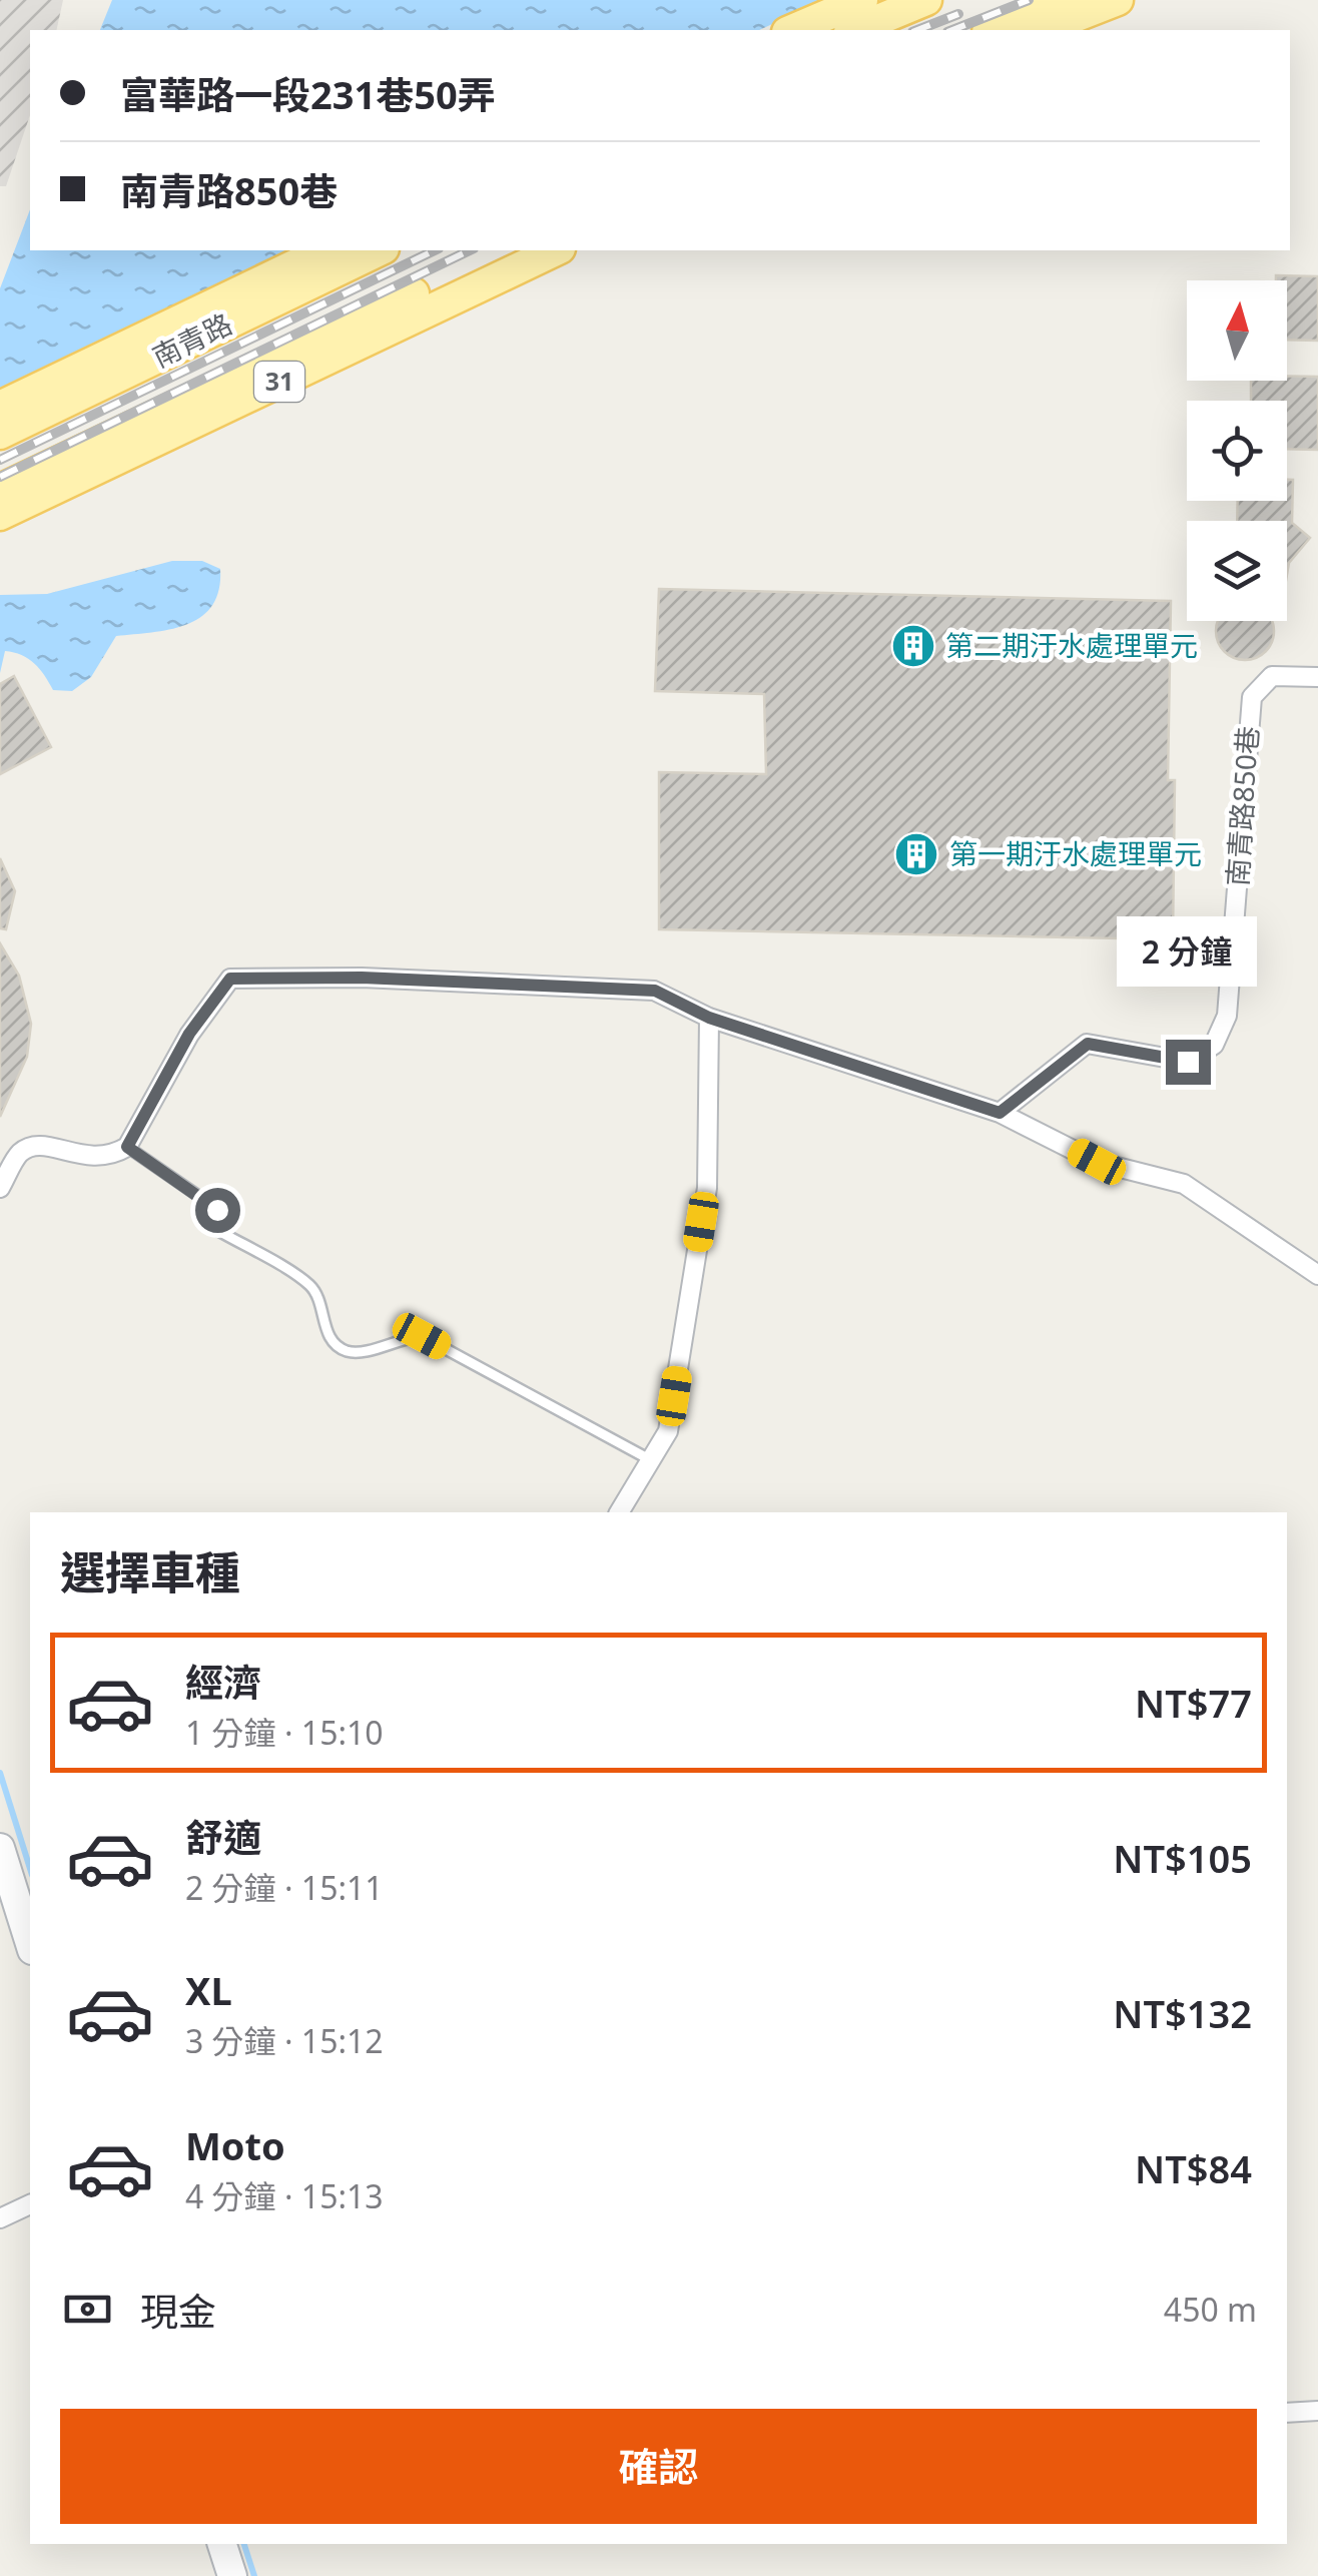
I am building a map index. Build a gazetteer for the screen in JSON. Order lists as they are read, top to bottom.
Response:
{
  "streets": {
    "main road": ["南青路", "31"],
    "street": ["南青路850巷"]
  },
  "crossings": [
    ["南青路", "31"]
  ],
  "places": {
    "building": ["第二期汙水處理單元", "第一期汙水處理單元"]
  },
  "north": "top",
  "page": {
    "banner": ["富華路一段231巷50弄", "南青路850巷"],
    "bubble": "2 分鐘",
    "heading": "選擇車種",
    "list": [
      {
        "name": "經濟",
        "note": "1 分鐘 · 15:10",
        "value": "NT$77"
      },
      {
        "name": "舒適",
        "note": "2 分鐘 · 15:11",
        "value": "NT$105"
      },
      {
        "name": "XL",
        "note": "3 分鐘 · 15:12",
        "value": "NT$132"
      },
      {
        "name": "Moto",
        "note": "4 分鐘 · 15:13",
        "value": "NT$84"
      }
    ],
    "pay": ["現金", "450 m"],
    "buttons": "確認"
  }
}
